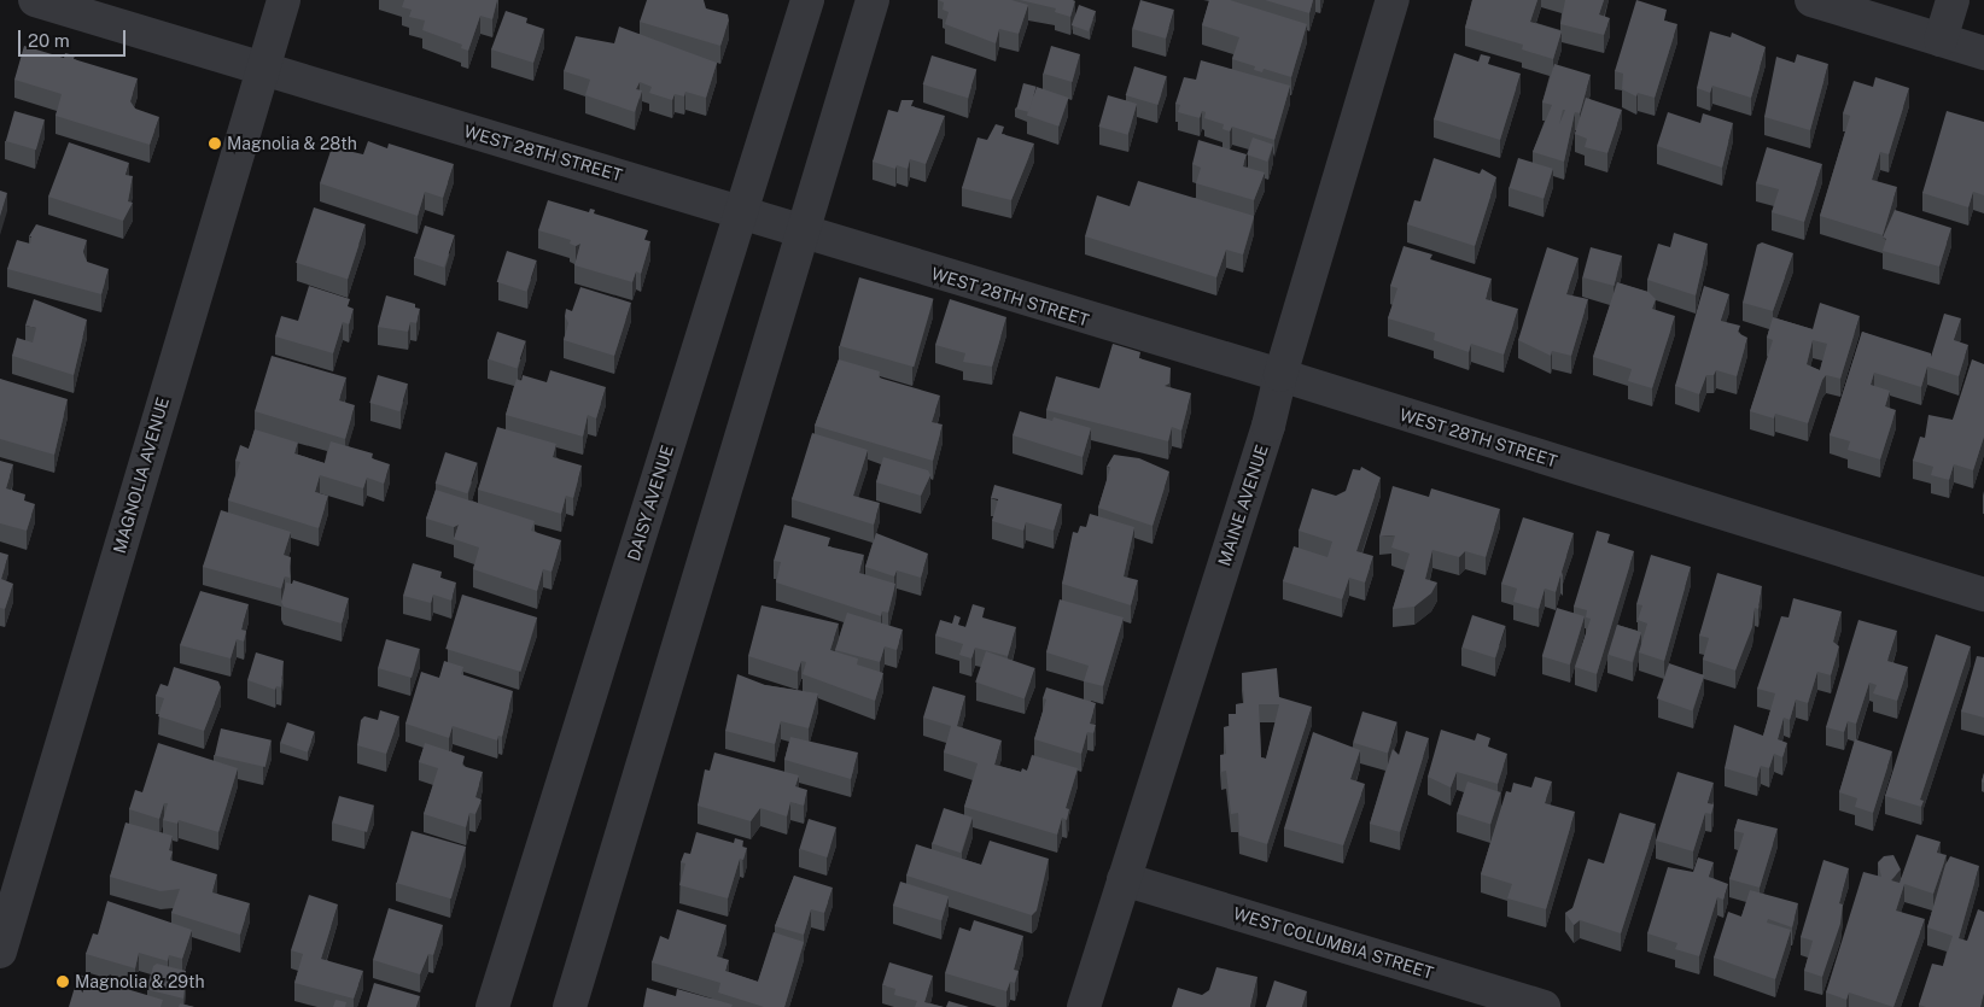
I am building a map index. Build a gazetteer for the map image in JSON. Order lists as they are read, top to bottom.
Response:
{
  "streets": {
    "street": [
      "WEST 28TH STREET",
      "MAGNOLIA AVENUE",
      "DAISY AVENUE",
      "MAINE AVENUE",
      "WEST COLUMBIA STREET"
    ]
  },
  "crossings": [
    ["WEST 28TH STREET", "MAGNOLIA AVENUE"],
    ["WEST 28TH STREET", "DAISY AVENUE"],
    ["WEST 28TH STREET", "MAINE AVENUE"],
    ["MAINE AVENUE", "WEST COLUMBIA STREET"]
  ],
  "places": ["Magnolia & 28th", "Magnolia & 29th"],
  "scale_bar": "20 m"
}
